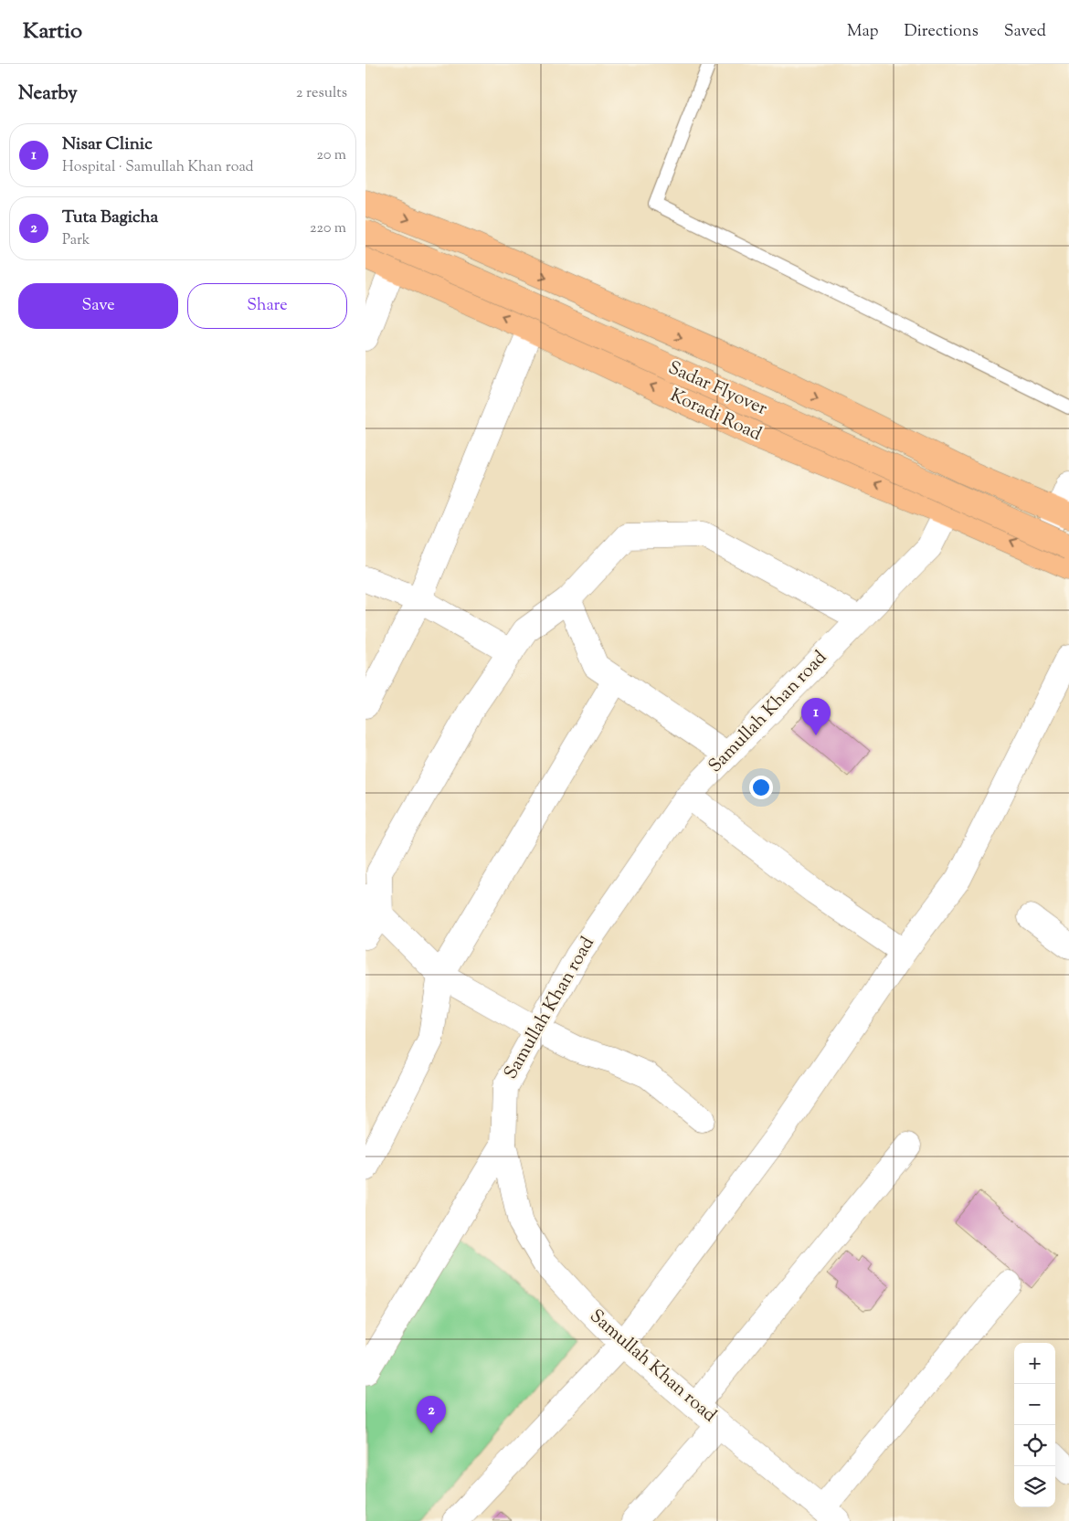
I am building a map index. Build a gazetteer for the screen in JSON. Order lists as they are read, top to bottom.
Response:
{
  "streets": {
    "main road": ["Sadar Flyover", "Koradi Road"],
    "street": ["Samullah Khan road"]
  },
  "crossings": [
    ["Sadar Flyover", "Koradi Road"],
    ["Koradi Road", "Samullah Khan road"]
  ],
  "one_way": ["Koradi Road"],
  "page": {
    "header": "Kartio",
    "nav": ["Map", "Directions", "Saved"],
    "heading": ["Nearby", "2 results"],
    "list": [
      {
        "mark": "1",
        "name": "Nisar Clinic",
        "note": "Hospital · Samullah Khan road",
        "value": "20 m"
      },
      {
        "mark": "2",
        "name": "Tuta Bagicha",
        "note": "Park",
        "value": "220 m"
      }
    ],
    "buttons": ["Save", "Share"],
    "pins": ["1", "2"],
    "map_buttons": ["+", "−"]
  }
}
